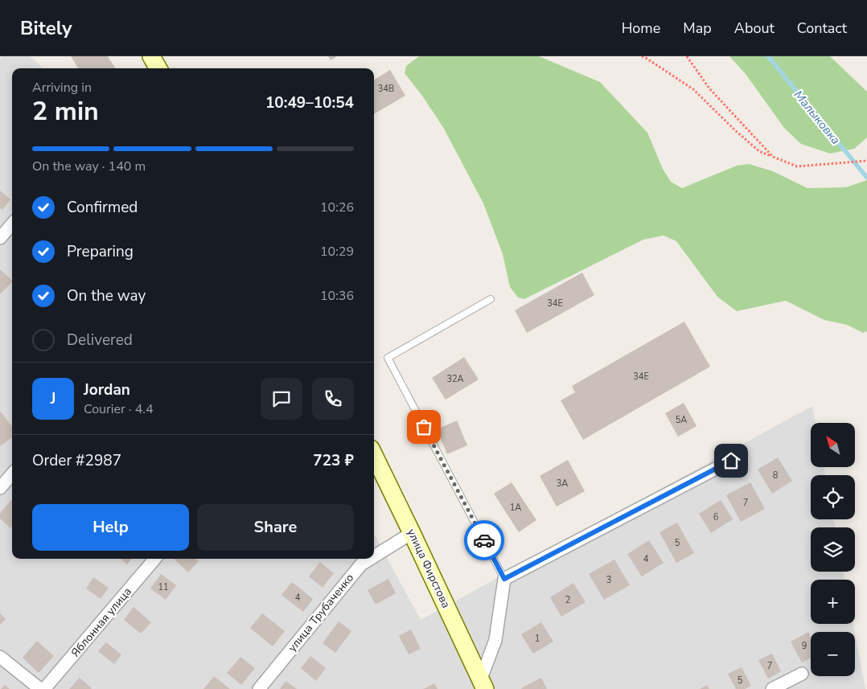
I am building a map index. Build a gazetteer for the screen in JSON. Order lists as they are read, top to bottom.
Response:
{
  "streets": {
    "main road": ["улица Фирстова"],
    "street": ["улица Трубаченко", "Яблонная улица"]
  },
  "crossings": [
    ["улица Фирстова", "улица Трубаченко"]
  ],
  "water": ["Малыковка"],
  "house_numbers": [
    "34В",
    "34Е",
    "34Е",
    "32А",
    "5А",
    "8",
    "3А",
    "7",
    "1А",
    "6",
    "5",
    "4",
    "3",
    "11",
    "4",
    "2",
    "1",
    "9",
    "7",
    "5"
  ],
  "north": "top left",
  "page": {
    "header": "Bitely",
    "nav": [
      "Home",
      "Map",
      "About",
      "Contact"
    ],
    "heading": ["2 min", "Arriving in", "10:49–10:54"],
    "panel": [
      "Jordan",
      "Courier · 4.4",
      "Order #2987",
      "723 ₽"
    ],
    "bar": "On the way · 140 m",
    "list": [
      ["Confirmed", "10:26"],
      ["Preparing", "10:29"],
      ["On the way", "10:36"],
      "Delivered"
    ],
    "round": "J",
    "map_buttons": ["+", "−"],
    "buttons": ["Help", "Share"]
  }
}
